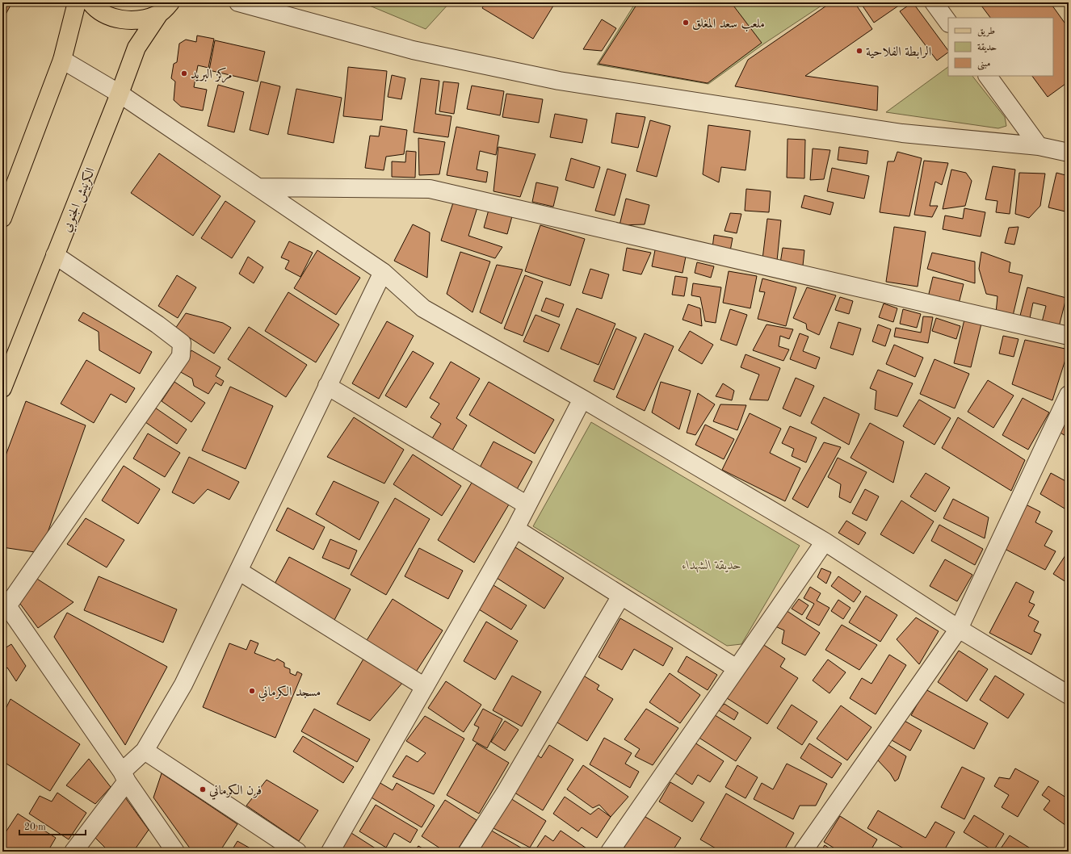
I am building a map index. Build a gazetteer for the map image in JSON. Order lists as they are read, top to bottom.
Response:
{
  "streets": {
    "main road": ["الكرنيش الجنوبي"]
  },
  "parks": ["حديقة الشهداء"],
  "places": [
    "ملعب سعد المغلق",
    "الرابطة الفلاحية",
    "مركز البريد",
    "مسجد الكرماني",
    "فرن الكرماني"
  ],
  "legend": ["طريق", "حديقة", "مبنى"],
  "scale_bar": "20 m"
}
